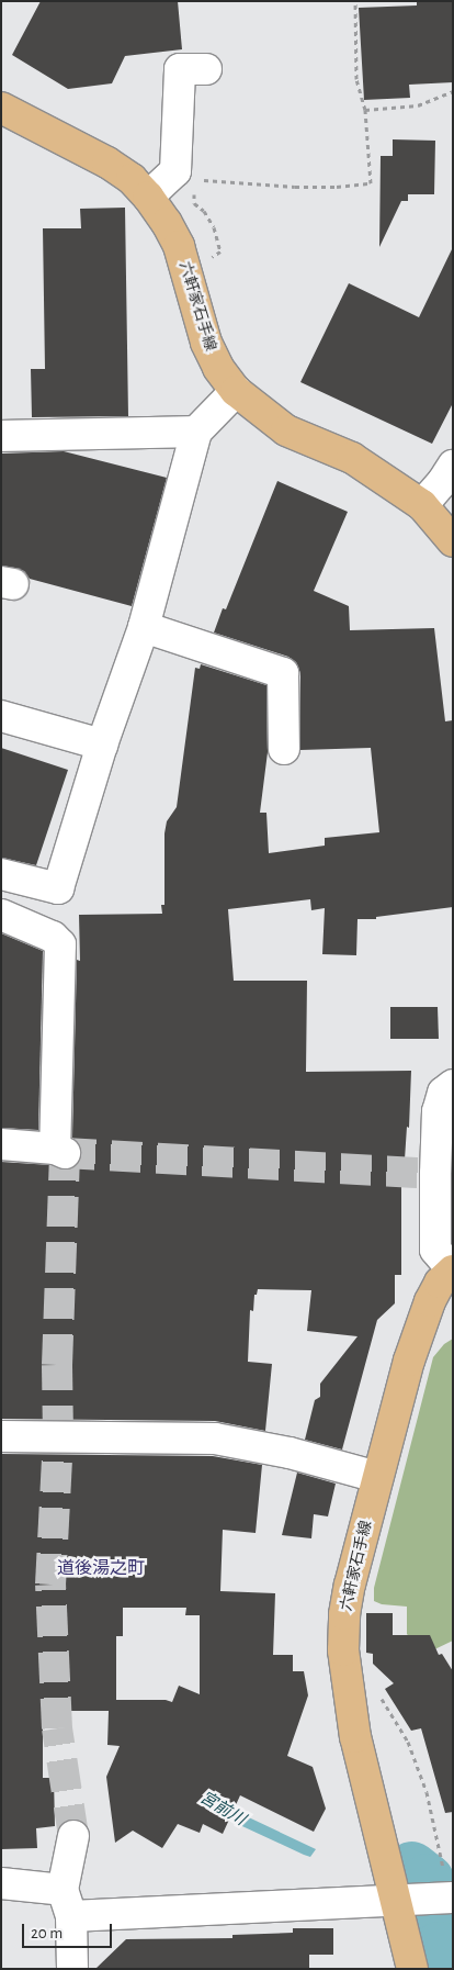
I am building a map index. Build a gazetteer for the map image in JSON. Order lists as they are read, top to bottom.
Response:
{
  "streets": {
    "main road": ["六軒家石手線"]
  },
  "districts": ["道後湯之町"],
  "water": ["宮前川"],
  "scale_bar": "20 m"
}
